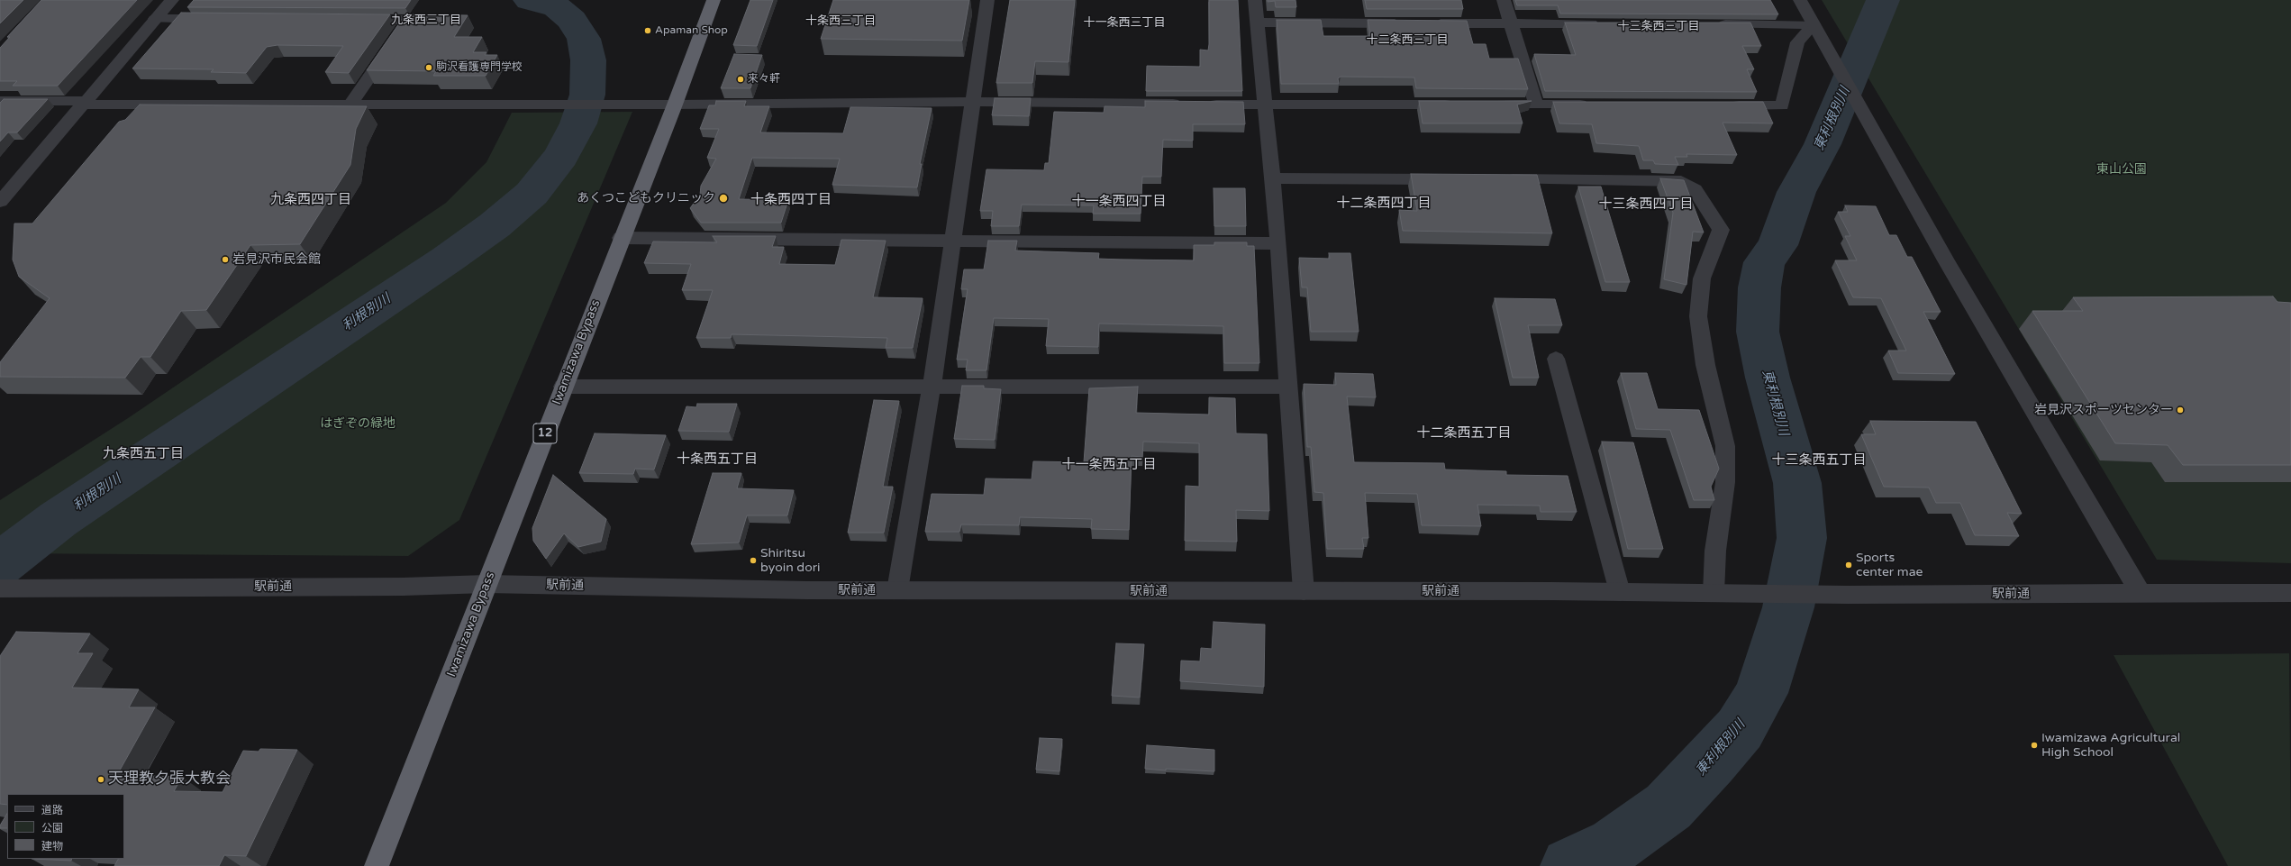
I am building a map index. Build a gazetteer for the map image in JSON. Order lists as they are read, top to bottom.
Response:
{
  "streets": {
    "highway": ["Iwamizawa Bypass", "12"],
    "street": ["駅前通"]
  },
  "crossings": [
    ["Iwamizawa Bypass", "駅前通"]
  ],
  "districts": [
    "九条西三丁目",
    "十条西三丁目",
    "十一条西三丁目",
    "十三条西三丁目",
    "十二条西三丁目",
    "九条西四丁目",
    "十条西四丁目",
    "十一条西四丁目",
    "十二条西四丁目",
    "十三条西四丁目",
    "十二条西五丁目",
    "九条西五丁目",
    "十条西五丁目",
    "十三条西五丁目",
    "十一条西五丁目"
  ],
  "water": ["東利根別川", "利根別川"],
  "parks": ["東山公園", "はぎぞの緑地"],
  "places": [
    "Apaman Shop",
    "駒沢看護専門学校",
    "来々軒",
    "あくつこどもクリニック",
    "岩見沢市民会館",
    "岩見沢スポーツセンター",
    "Shiritsu byoin dori",
    "Sports center mae",
    "Iwamizawa Agricultural High School",
    "天理教夕張大教会"
  ],
  "legend": ["道路", "公園", "建物"]
}
